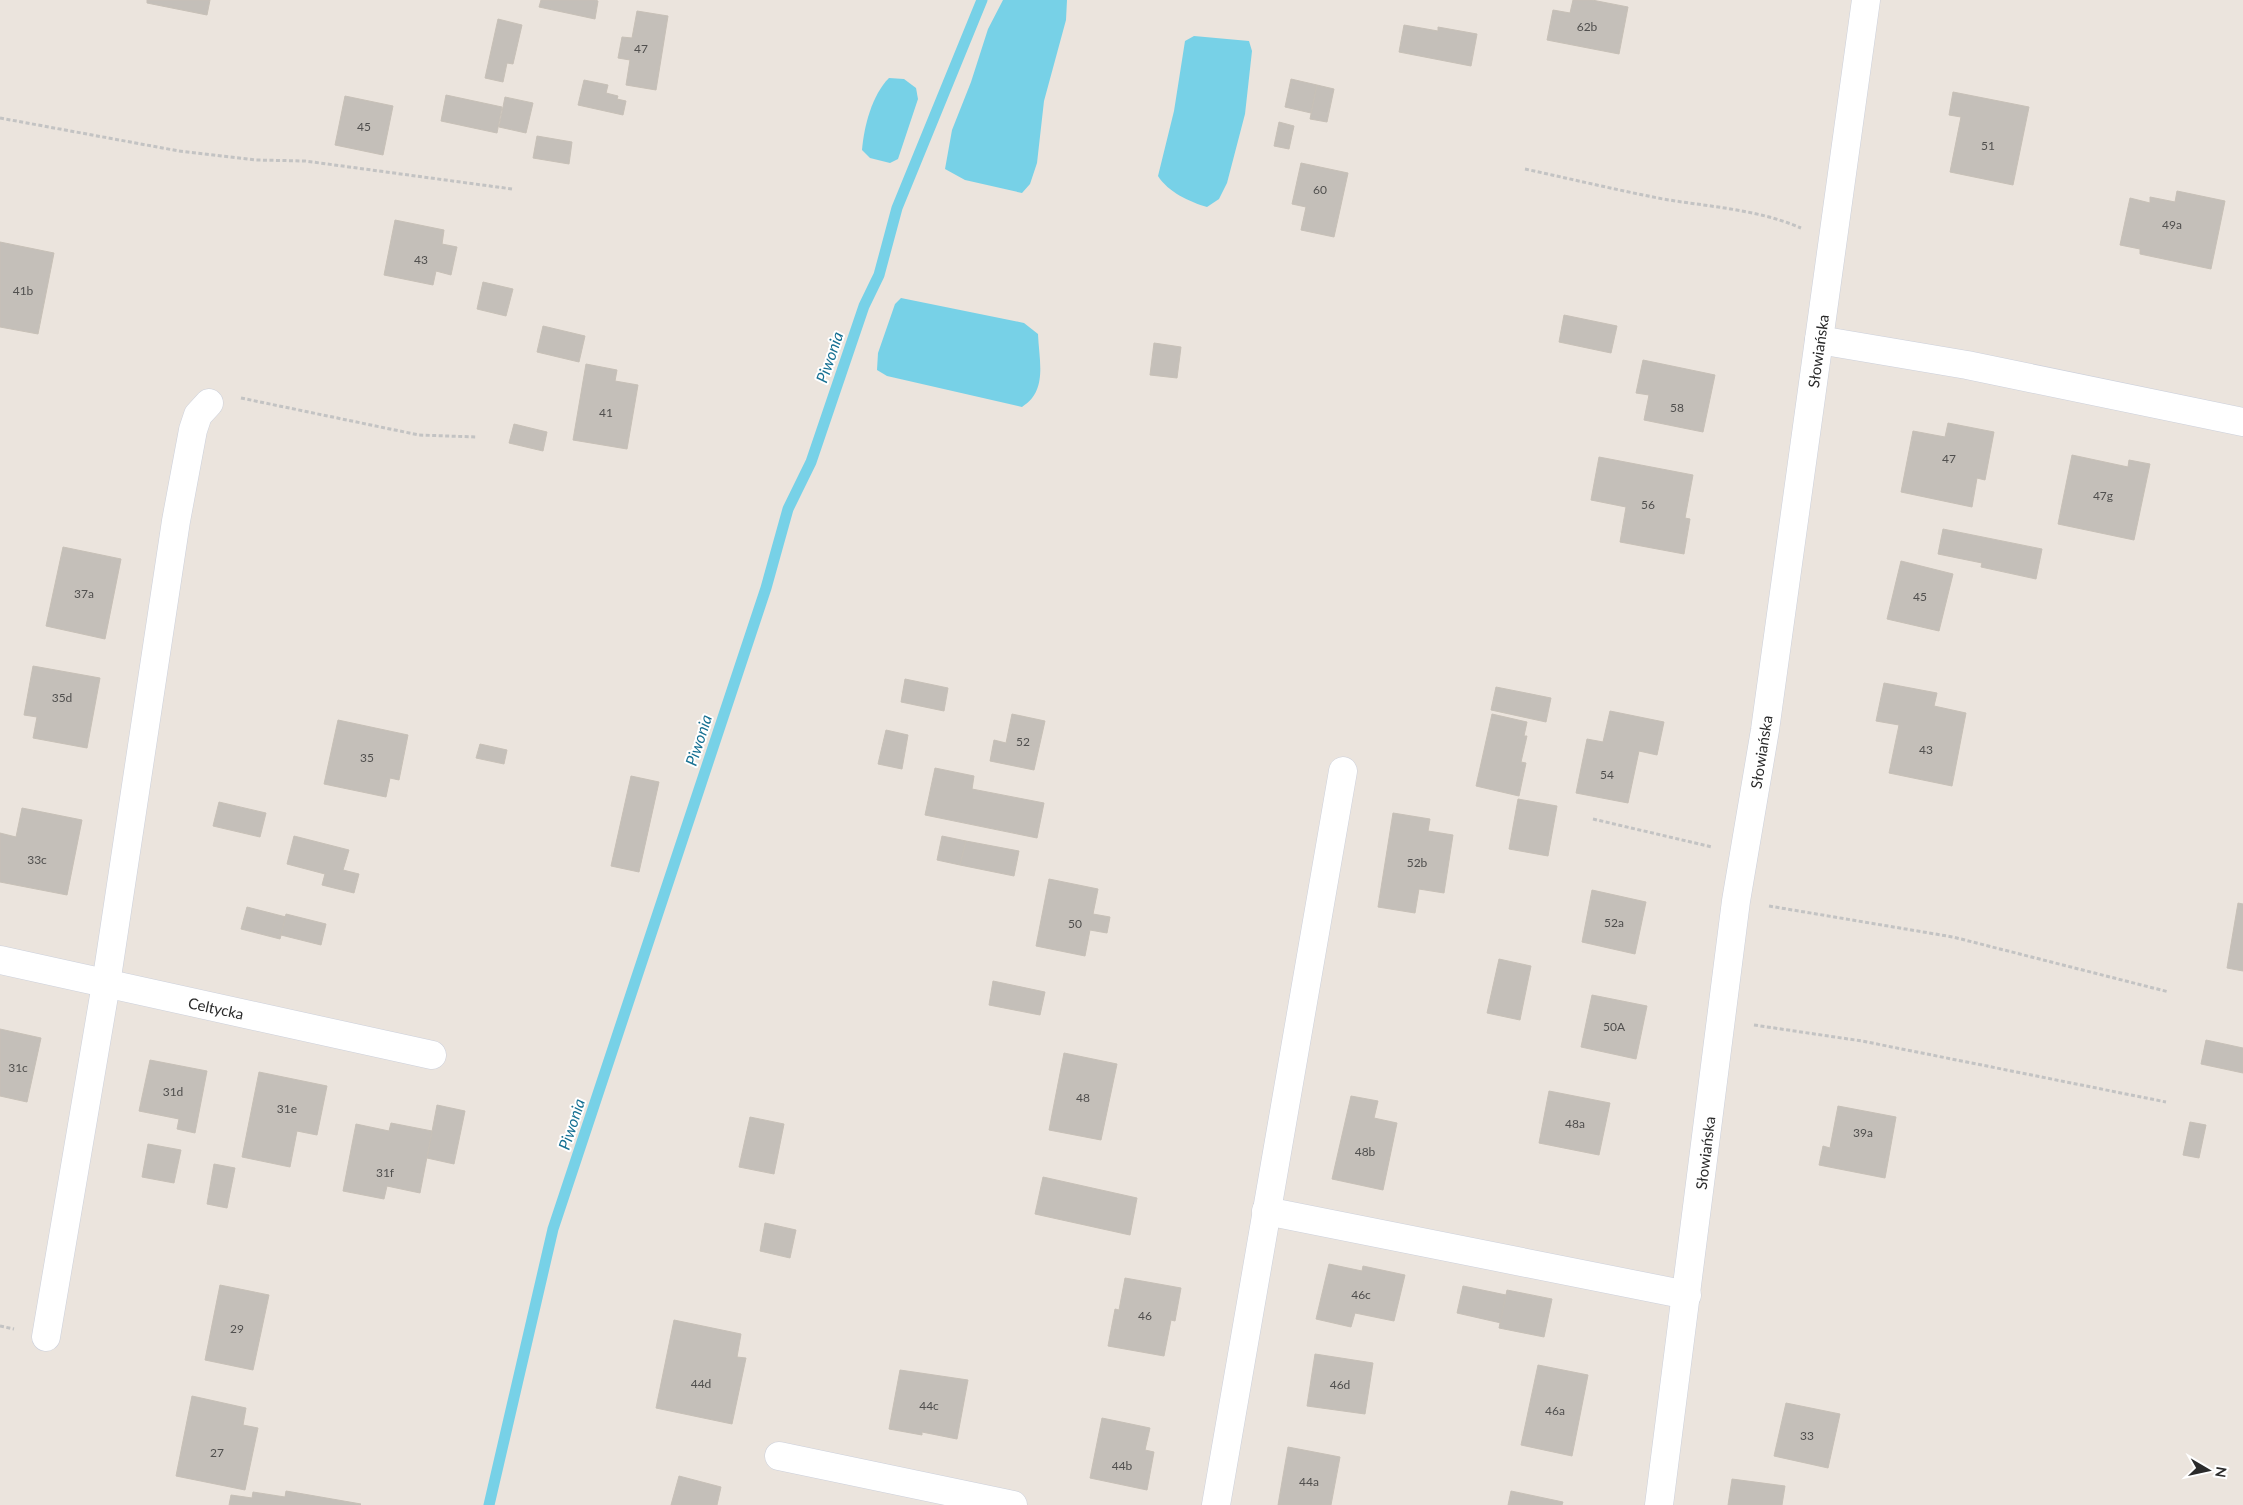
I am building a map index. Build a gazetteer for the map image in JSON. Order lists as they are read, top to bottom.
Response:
{
  "streets": {
    "street": ["Słowiańska", "Celtycka"]
  },
  "water": ["Piwonia"],
  "house_numbers": [
    "62b",
    "47",
    "45",
    "51",
    "60",
    "49a",
    "43",
    "41b",
    "58",
    "41",
    "47",
    "47g",
    "56",
    "37a",
    "45",
    "35d",
    "52",
    "43",
    "35",
    "54",
    "33c",
    "52b",
    "52a",
    "50",
    "50A",
    "31c",
    "31d",
    "48",
    "31e",
    "48a",
    "39a",
    "48b",
    "31f",
    "46c",
    "46",
    "29",
    "44d",
    "46d",
    "44c",
    "46a",
    "33",
    "27",
    "44b",
    "44a"
  ],
  "north": "right"
}
